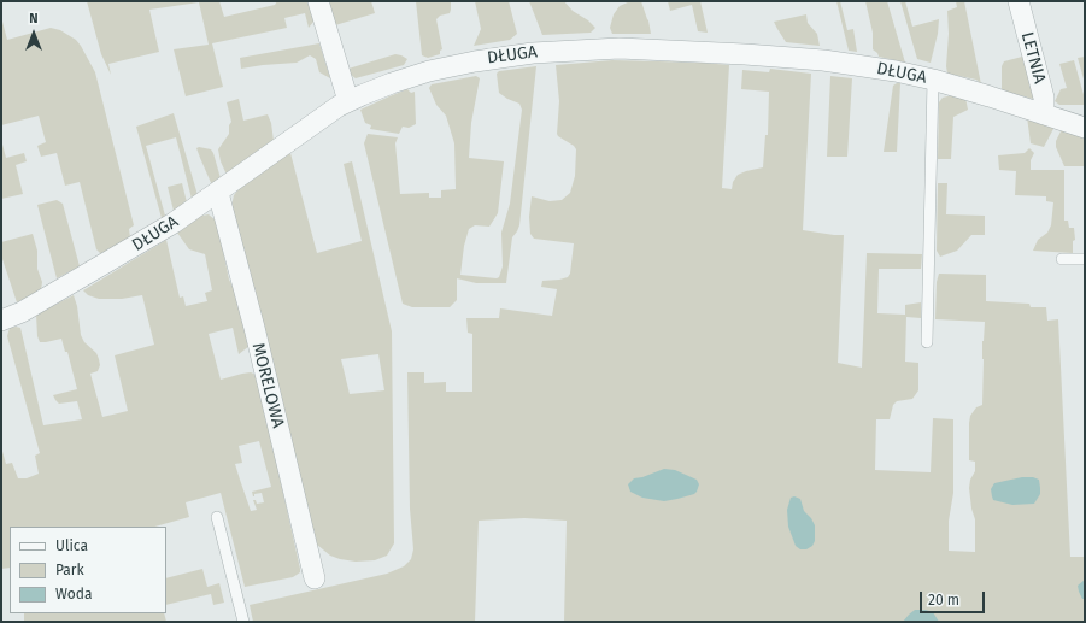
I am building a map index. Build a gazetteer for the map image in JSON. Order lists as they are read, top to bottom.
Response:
{
  "streets": {
    "street": ["DŁUGA", "LETNIA", "MORELOWA"]
  },
  "crossings": [
    ["DŁUGA", "LETNIA"],
    ["DŁUGA", "MORELOWA"]
  ],
  "legend": ["Ulica", "Park", "Woda"],
  "scale_bar": "20 m",
  "north": "top"
}
